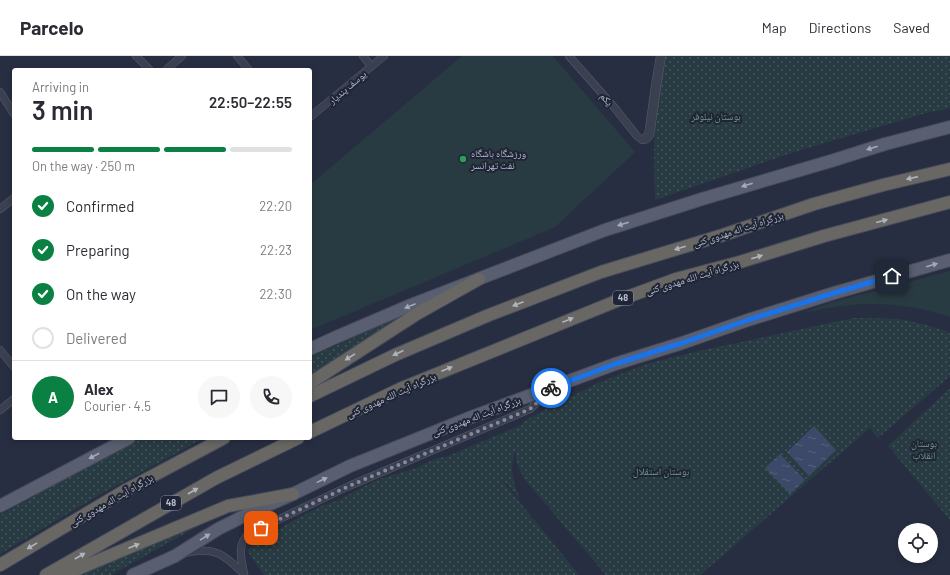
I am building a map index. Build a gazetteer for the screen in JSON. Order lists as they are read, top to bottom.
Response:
{
  "streets": {
    "highway": ["بزرگراه آیت اله مهدوی کنی", "بزرگراه آیت الله مهدوی کنی", "48"],
    "street": ["یوسف پندیار", "یکم"]
  },
  "one_way": ["بزرگراه آیت الله مهدوی کنی"],
  "parks": ["بوستان نیلوفر", "بوستان انقلاب", "بوستان استقلال"],
  "places": ["ورزشگاه باشگاه نفت تهرانسر"],
  "page": {
    "header": "Parcelo",
    "nav": ["Map", "Directions", "Saved"],
    "heading": ["3 min", "Arriving in", "22:50–22:55"],
    "panel": ["Alex", "Courier · 4.5"],
    "bar": "On the way · 250 m",
    "list": [
      ["Confirmed", "22:20"],
      ["Preparing", "22:23"],
      ["On the way", "22:30"],
      "Delivered"
    ],
    "round": "A"
  }
}
